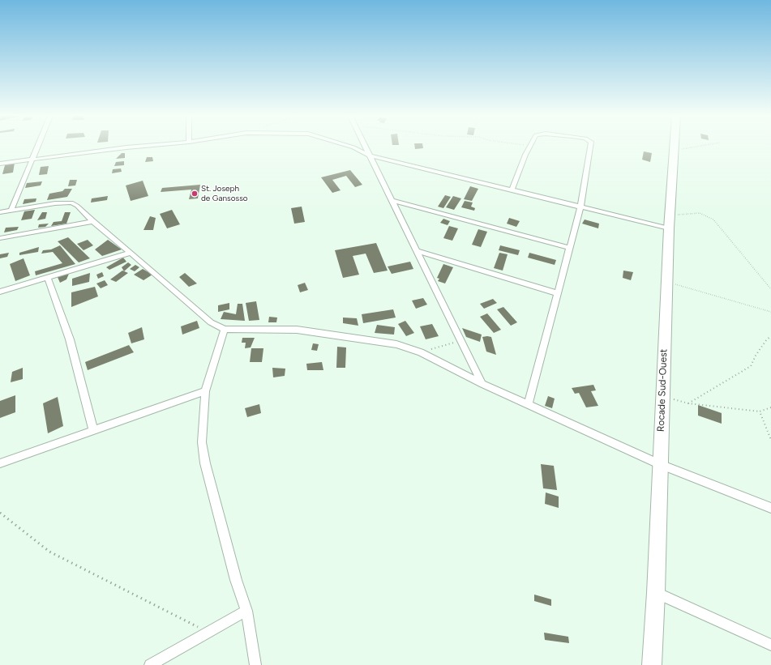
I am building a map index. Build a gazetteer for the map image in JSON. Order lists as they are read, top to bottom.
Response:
{
  "streets": {
    "main road": ["Rocade Sud-Ouest"]
  },
  "places": ["St. Joseph de Gansosso"]
}
